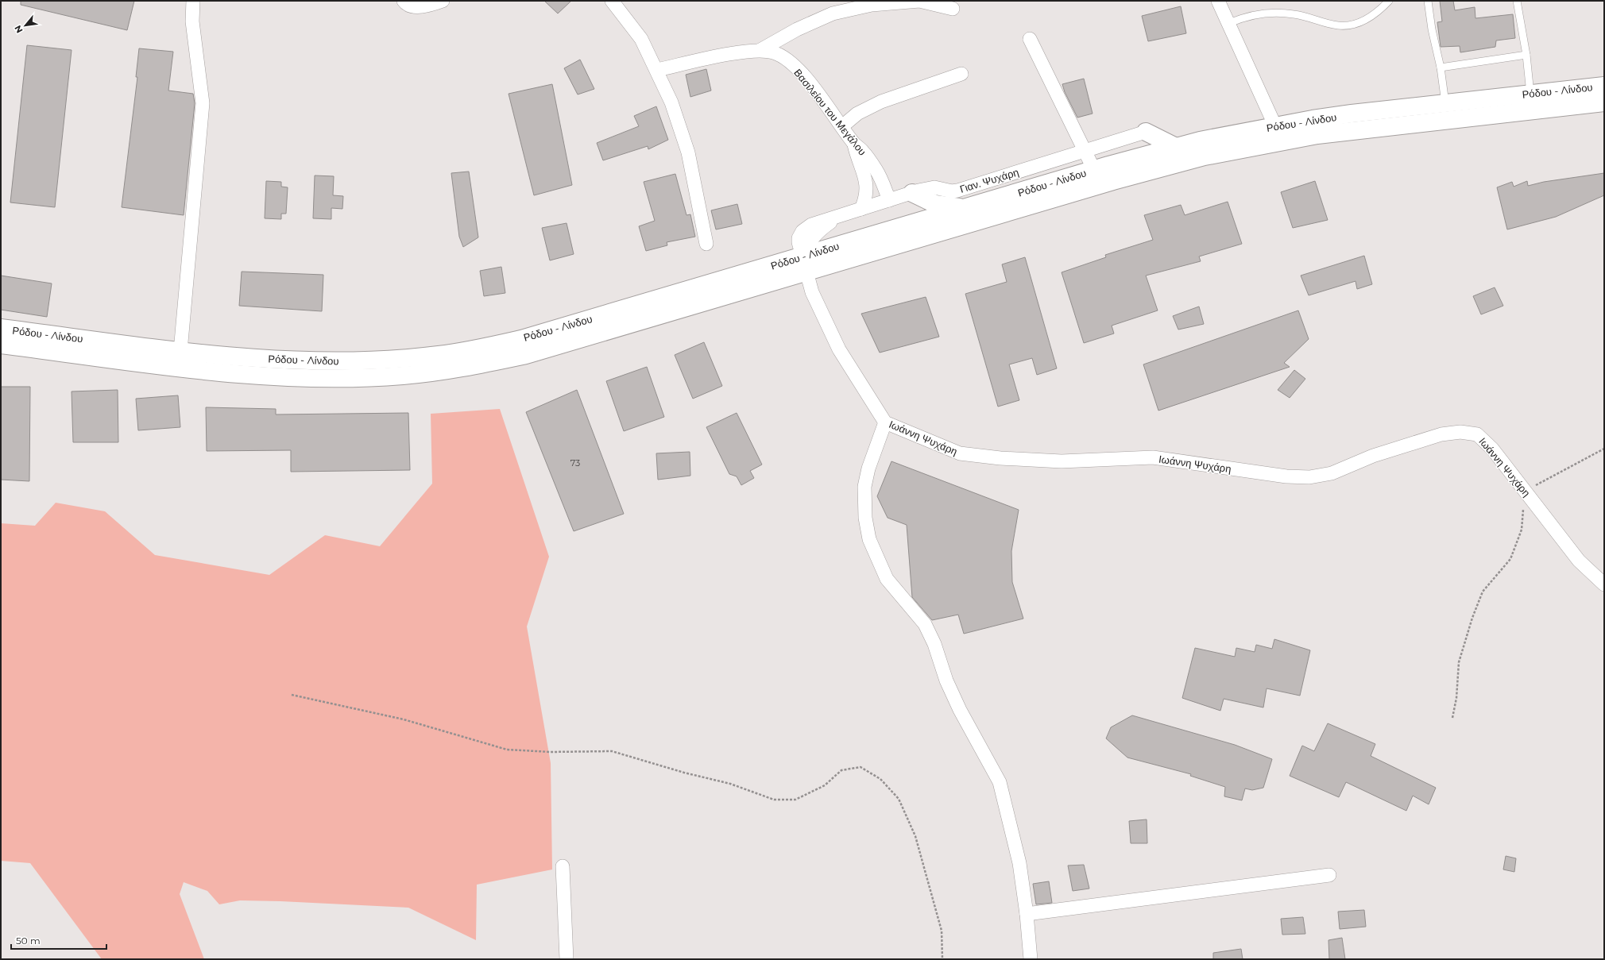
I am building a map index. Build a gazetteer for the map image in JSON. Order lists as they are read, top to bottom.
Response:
{
  "streets": {
    "main road": ["Ρόδου - Λίνδου"],
    "street": ["Βασιλείου του Μεγάλου", "Γιαν. Ψυχάρη", "Ιωάννη Ψυχάρη"]
  },
  "crossings": [
    ["Ρόδου - Λίνδου", "Γιαν. Ψυχάρη"],
    ["Ρόδου - Λίνδου", "Ιωάννη Ψυχάρη"],
    ["Βασιλείου του Μεγάλου", "Γιαν. Ψυχάρη"],
    ["Γιαν. Ψυχάρη", "Ιωάννη Ψυχάρη"]
  ],
  "house_numbers": ["73"],
  "scale_bar": "50 m",
  "north": "bottom left"
}
